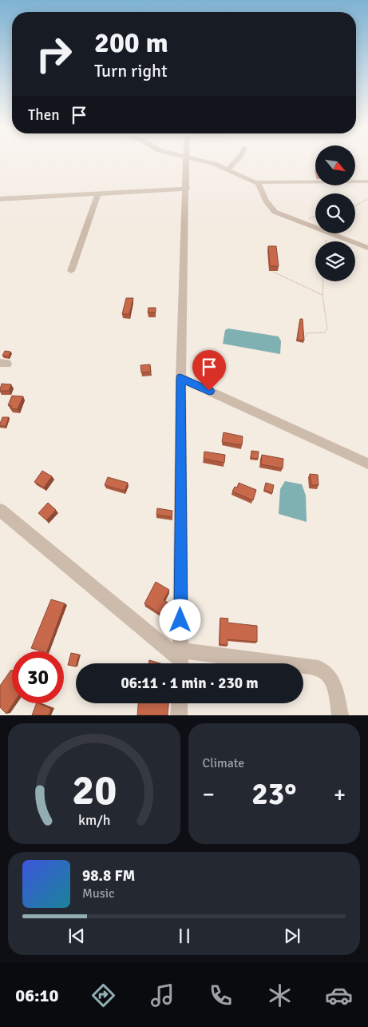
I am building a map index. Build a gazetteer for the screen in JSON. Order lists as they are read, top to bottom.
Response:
{
  "north": "bottom right",
  "page": {
    "turn": ["200 m", "Turn right"],
    "then": "Then",
    "limit": "30",
    "trip": "06:11 · 1 min · 230 m",
    "tile": "Climate",
    "heat": ["−", "23°", "+"],
    "song": ["98.8 FM", "Music"],
    "tabs": "06:10",
    "gauge": ["20", "km/h"]
  }
}
